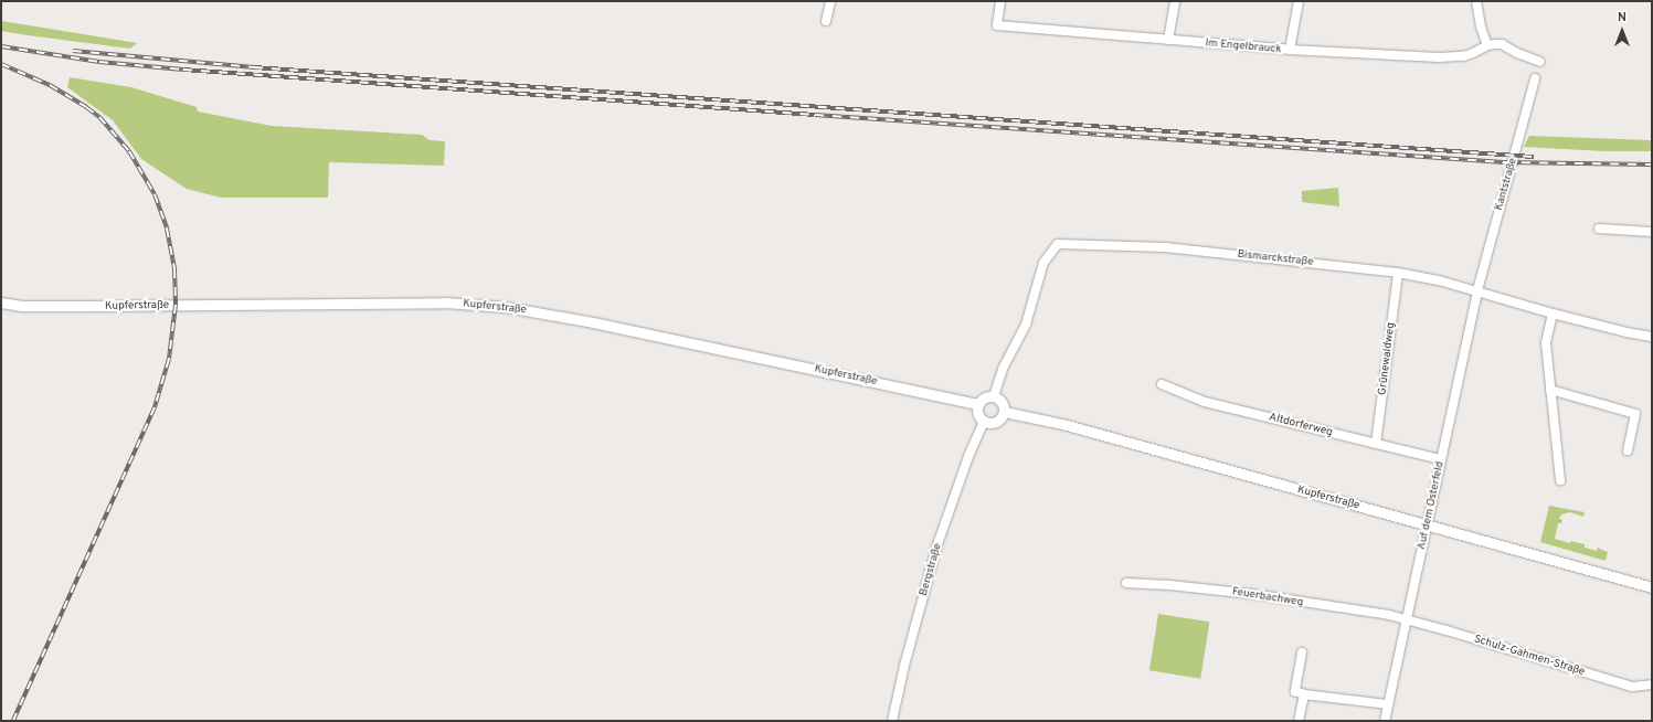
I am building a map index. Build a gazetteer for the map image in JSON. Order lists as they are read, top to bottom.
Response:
{
  "streets": {
    "street": [
      "Im Engelbrauck",
      "Kantstraße",
      "Bismarckstraße",
      "Kupferstraße",
      "Grünewaldweg",
      "Altdorferweg",
      "Auf dem Osterfeld",
      "Bergstraße",
      "Feuerbachweg",
      "Schulz-Gahmen-Straße"
    ]
  },
  "crossings": [
    ["Kantstraße", "Bismarckstraße"],
    ["Kantstraße", "Auf dem Osterfeld"],
    ["Bismarckstraße", "Kupferstraße"],
    ["Bismarckstraße", "Grünewaldweg"],
    ["Bismarckstraße", "Auf dem Osterfeld"],
    ["Bismarckstraße", "Bergstraße"],
    ["Kupferstraße", "Auf dem Osterfeld"],
    ["Kupferstraße", "Bergstraße"],
    ["Grünewaldweg", "Altdorferweg"],
    ["Altdorferweg", "Auf dem Osterfeld"],
    ["Auf dem Osterfeld", "Feuerbachweg"],
    ["Auf dem Osterfeld", "Schulz-Gahmen-Straße"],
    ["Feuerbachweg", "Schulz-Gahmen-Straße"]
  ],
  "north": "top"
}
